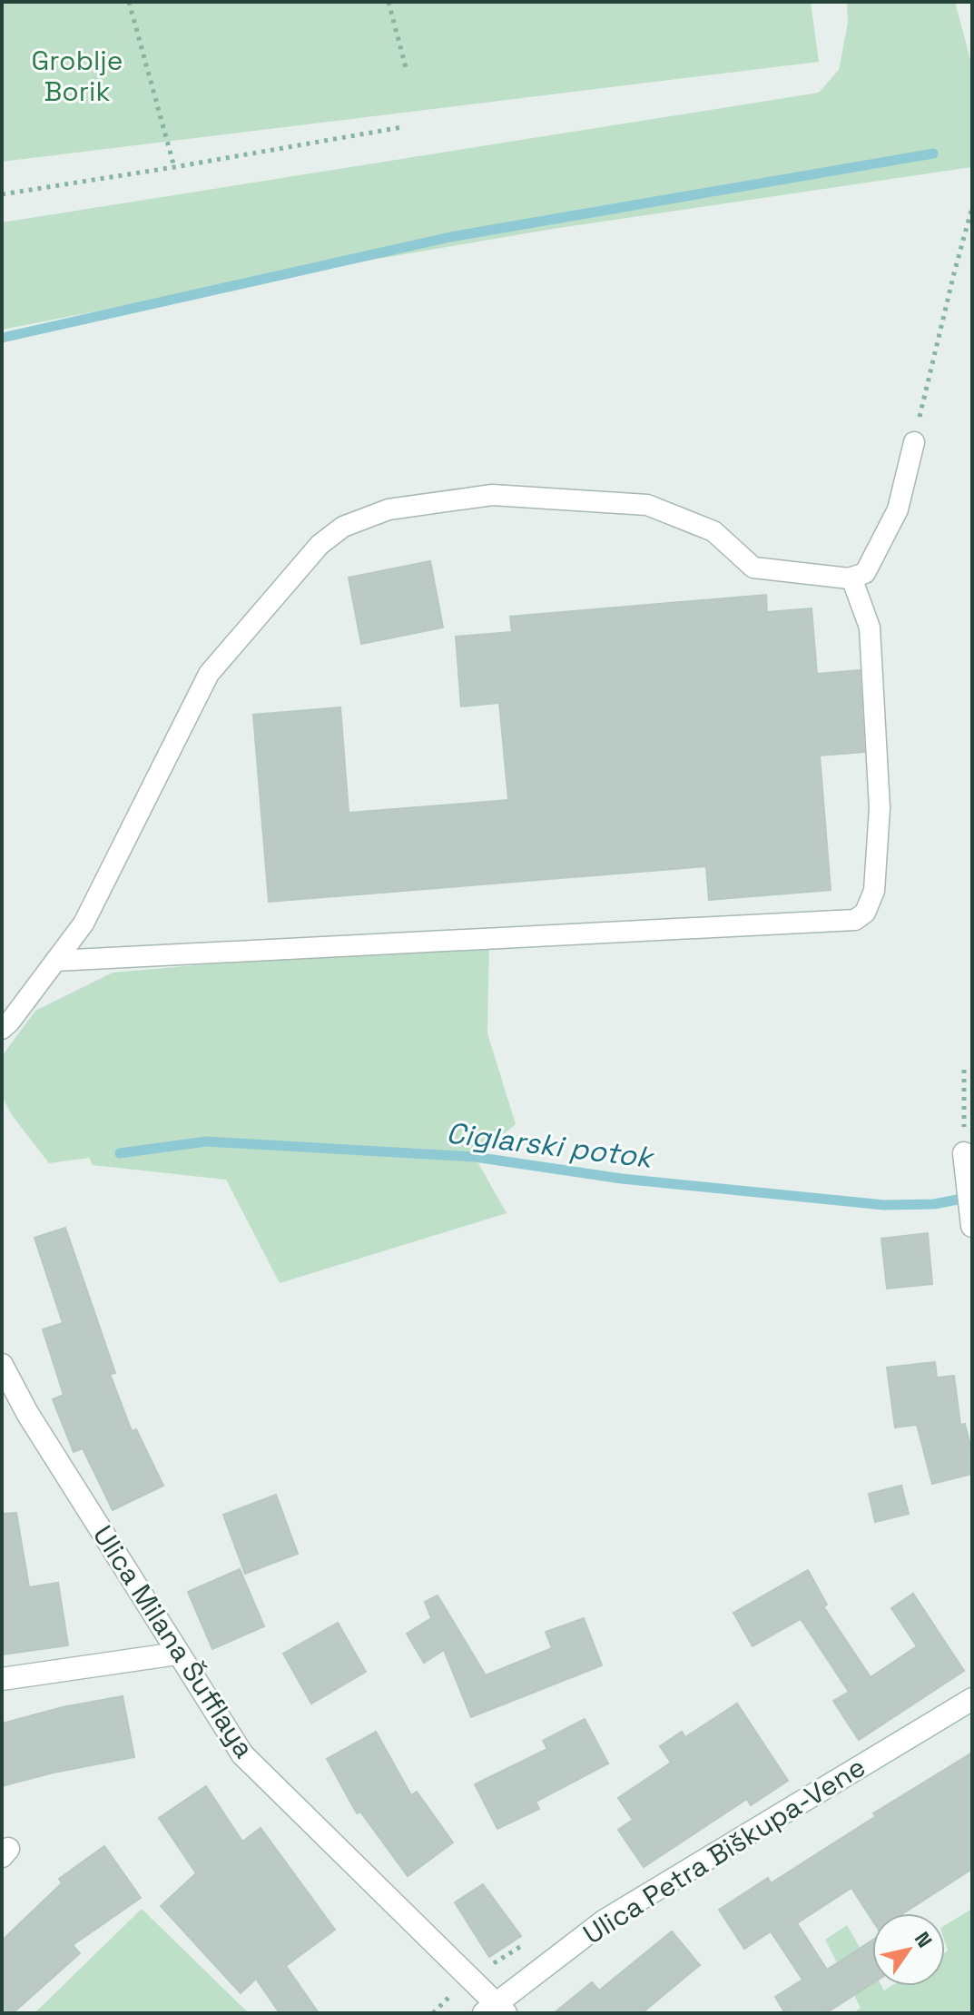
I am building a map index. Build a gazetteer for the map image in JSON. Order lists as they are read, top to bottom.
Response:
{
  "streets": {
    "street": ["Ulica Milana Šufflaya", "Ulica Petra Biškupa-Vene"]
  },
  "crossings": [
    ["Ulica Milana Šufflaya", "Ulica Petra Biškupa-Vene"]
  ],
  "water": ["Ciglarski potok"],
  "parks": ["Groblje Borik"],
  "north": "top right"
}
